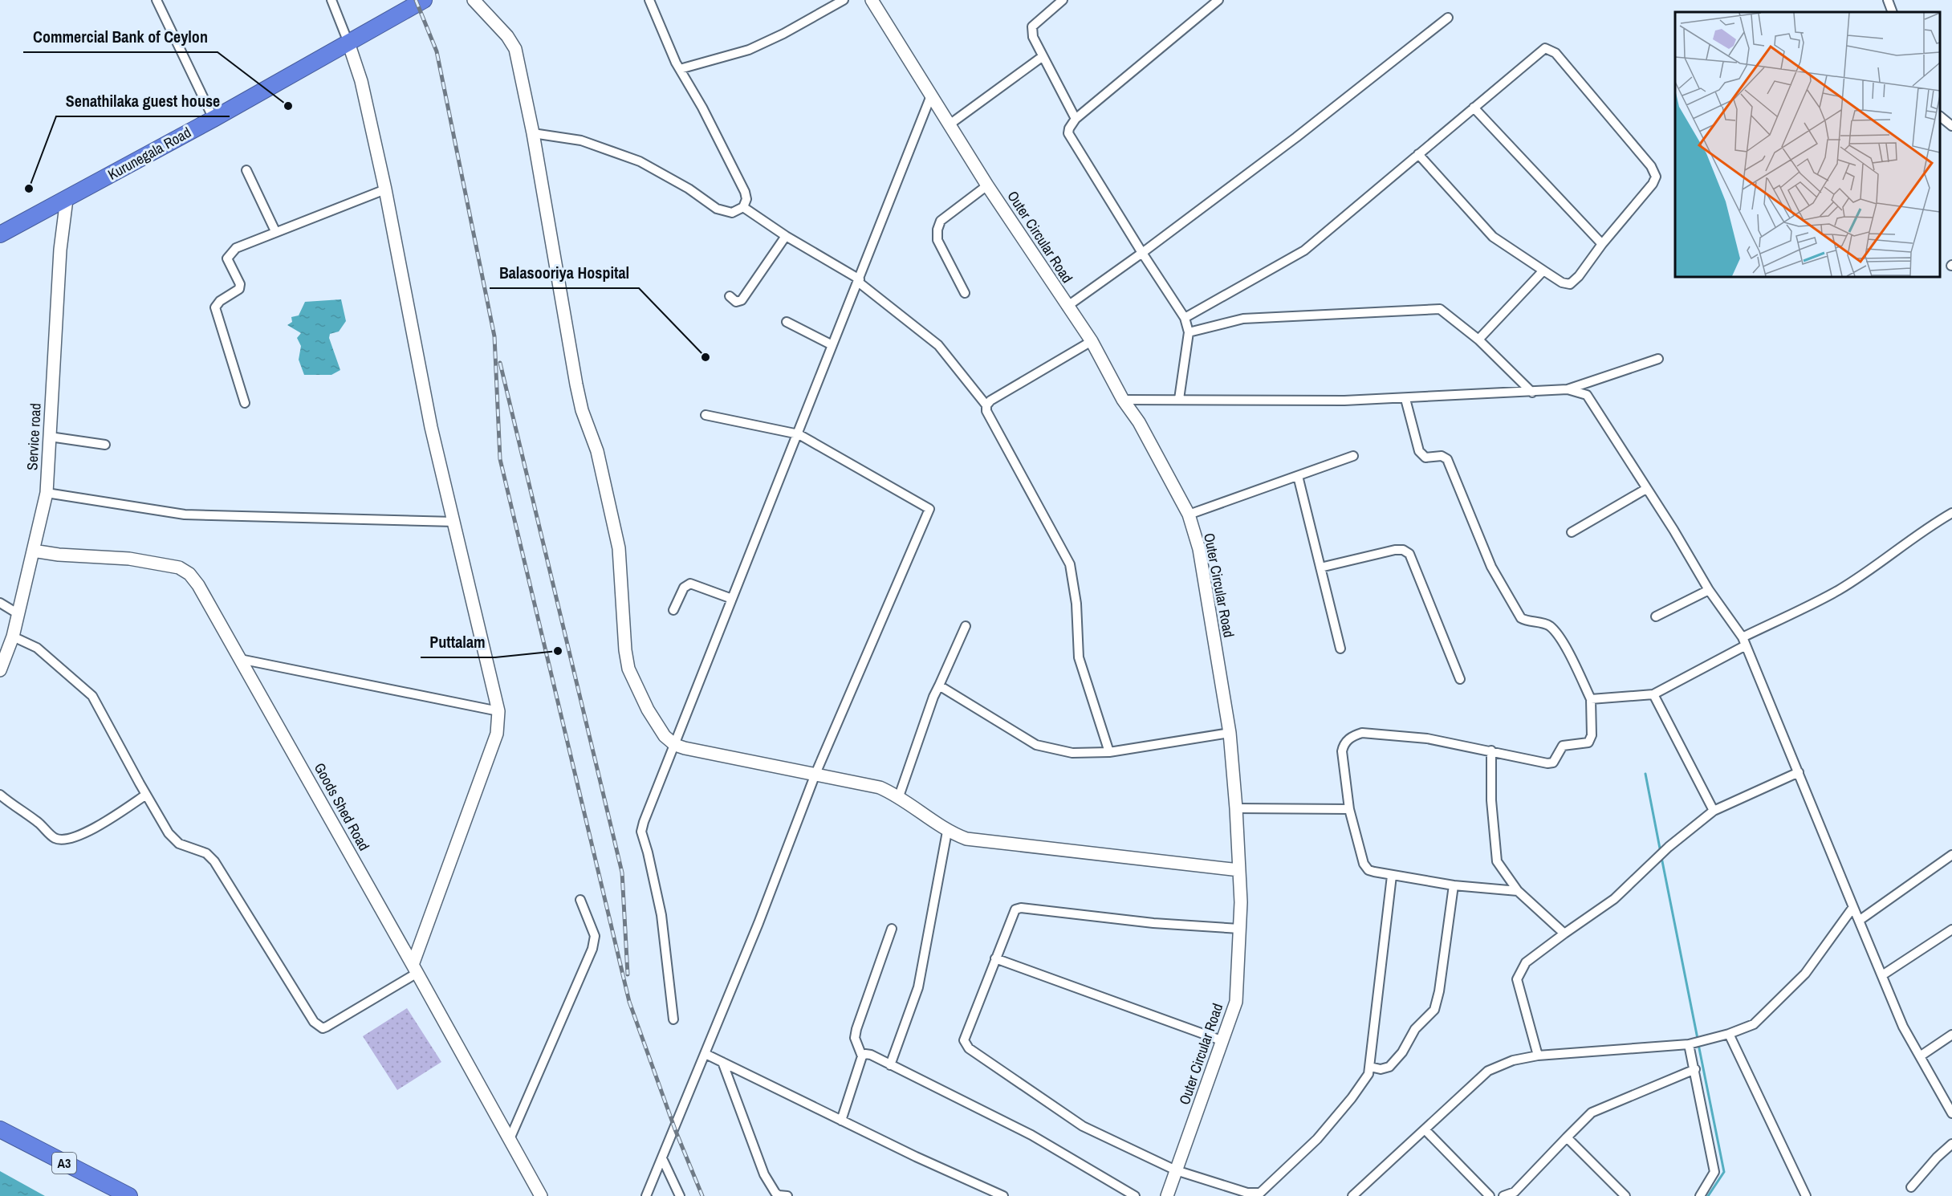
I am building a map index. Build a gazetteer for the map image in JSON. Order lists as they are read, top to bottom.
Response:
{
  "streets": {
    "highway": ["Kurunegala Road", "A3"],
    "street": ["Outer Circular Road", "Service road", "Goods Shed Road"]
  },
  "crossings": [
    ["Kurunegala Road", "Service road"],
    ["Service road", "Goods Shed Road"]
  ],
  "places": [
    "Commercial Bank of Ceylon",
    "Senathilaka guest house",
    "Balasooriya Hospital",
    "Puttalam"
  ]
}
